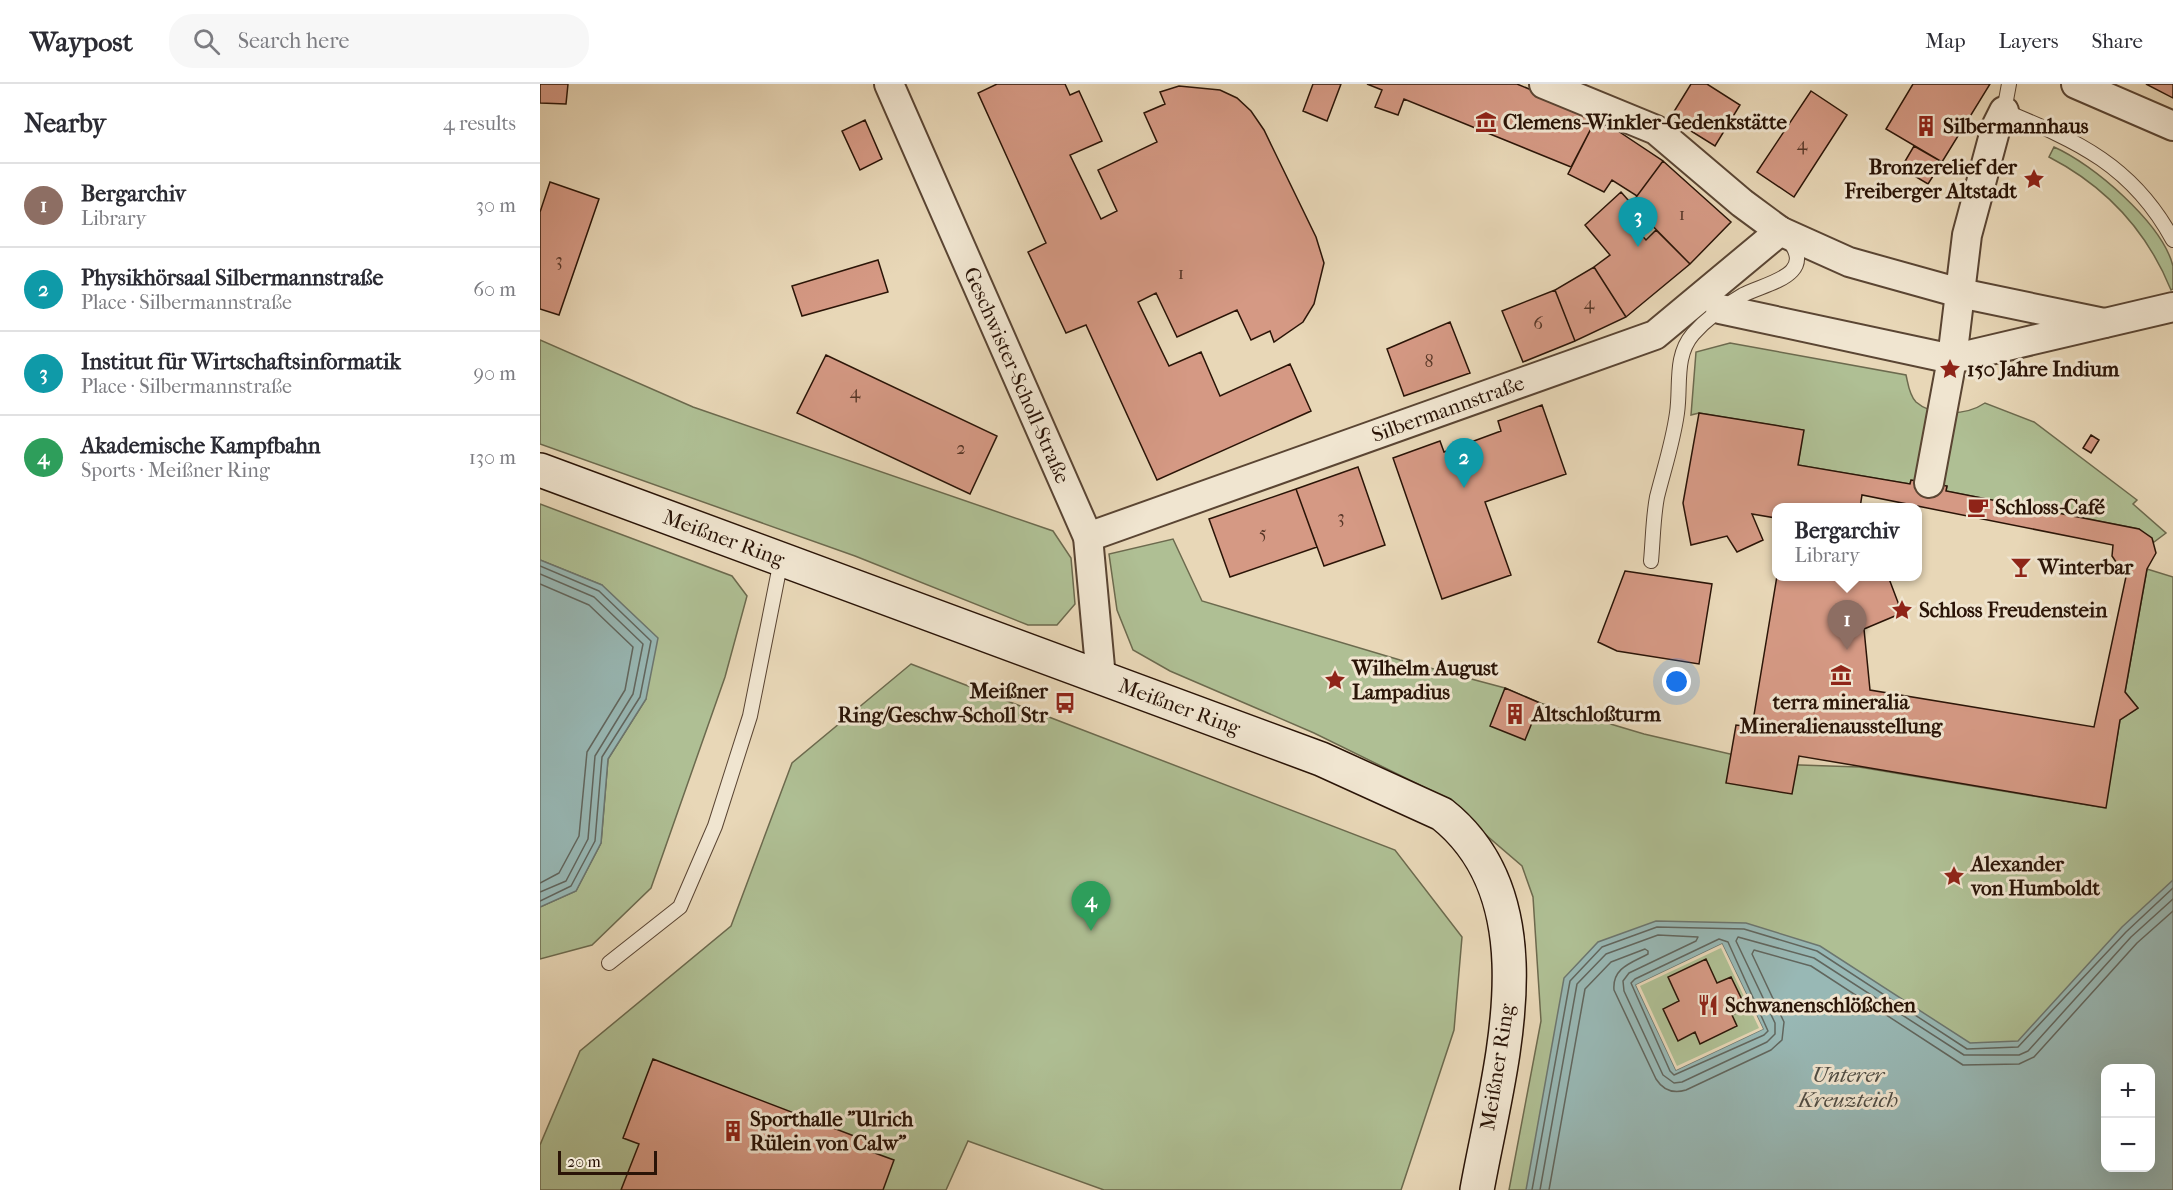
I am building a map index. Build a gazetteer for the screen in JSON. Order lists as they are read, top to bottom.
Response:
{
  "streets": {
    "main road": ["Meißner Ring"],
    "street": ["Geschwister-Scholl-Straße", "Silbermannstraße"]
  },
  "crossings": [
    ["Geschwister-Scholl-Straße", "Silbermannstraße"],
    ["Geschwister-Scholl-Straße", "Meißner Ring"]
  ],
  "water": ["Unterer Kreuzteich"],
  "places": {
    "museum": ["Clemens-Winkler-Gedenkstätte", "terra mineralia Mineralienausstellung"],
    "building": ["Silbermannhaus", "Altschloßturm", "Sporthalle \"Ulrich Rülein von Calw\""],
    "place": [
      "Bronzerelief der Freiberger Altstadt",
      "150 Jahre Indium",
      "Schloss Freudenstein",
      "Wilhelm August Lampadius",
      "Alexander von Humboldt"
    ],
    "cafe": ["Schloss-Café"],
    "bar": ["Winterbar"],
    "bus stop": ["Meißner Ring/Geschw-Scholl Str"],
    "restaurant": ["Schwanenschlößchen"]
  },
  "house_numbers": [
    "4",
    "1",
    "3",
    "1",
    "4",
    "6",
    "8",
    "4",
    "2",
    "3",
    "5"
  ],
  "scale_bar": "20 m",
  "page": {
    "header": "Waypost",
    "search": "Search here",
    "nav": ["Map", "Layers", "Share"],
    "heading": ["Nearby", "4 results"],
    "list": [
      {
        "mark": "1",
        "name": "Bergarchiv",
        "note": "Library",
        "value": "30 m"
      },
      {
        "mark": "2",
        "name": "Physikhörsaal Silbermannstraße",
        "note": "Place · Silbermannstraße",
        "value": "60 m"
      },
      {
        "mark": "3",
        "name": "Institut für Wirtschaftsinformatik",
        "note": "Place · Silbermannstraße",
        "value": "90 m"
      },
      {
        "mark": "4",
        "name": "Akademische Kampfbahn",
        "note": "Sports · Meißner Ring",
        "value": "130 m"
      }
    ],
    "pins": [
      "3",
      "2",
      "1",
      "4"
    ],
    "popup": ["Bergarchiv", "Library"],
    "map_buttons": ["+", "−"],
    "scale": "20 m"
  }
}
